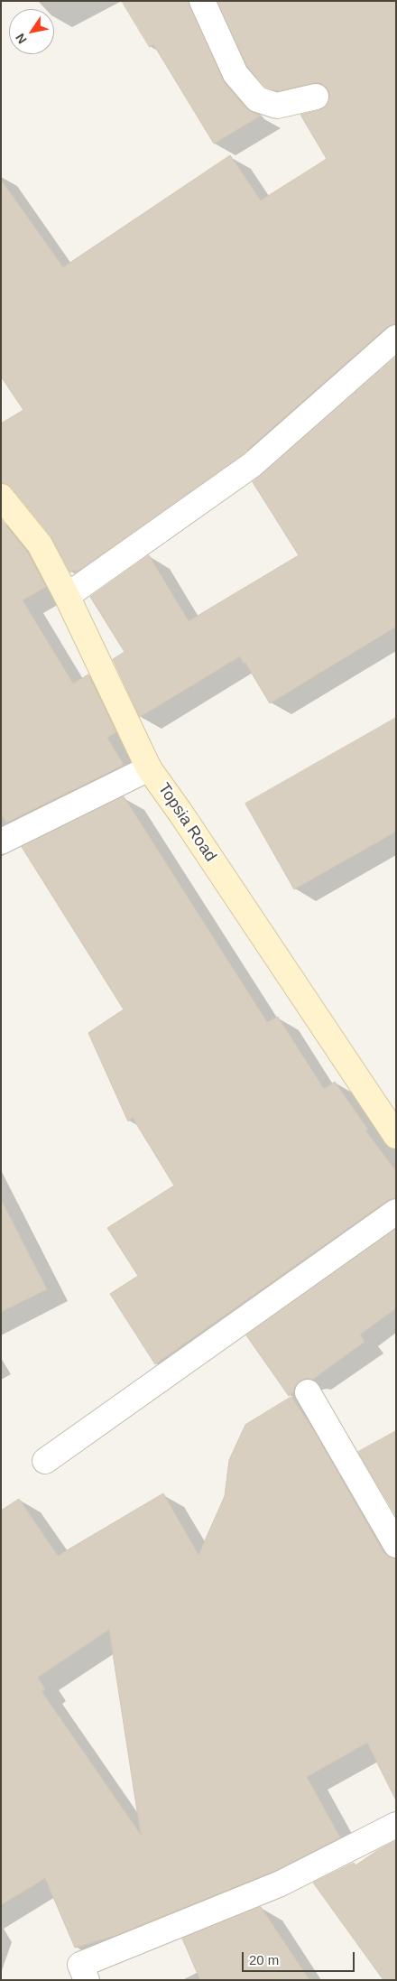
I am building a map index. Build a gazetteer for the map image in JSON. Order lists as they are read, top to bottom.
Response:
{
  "streets": {
    "street": ["Topsia Road"]
  },
  "scale_bar": "20 m",
  "north": "bottom left"
}
